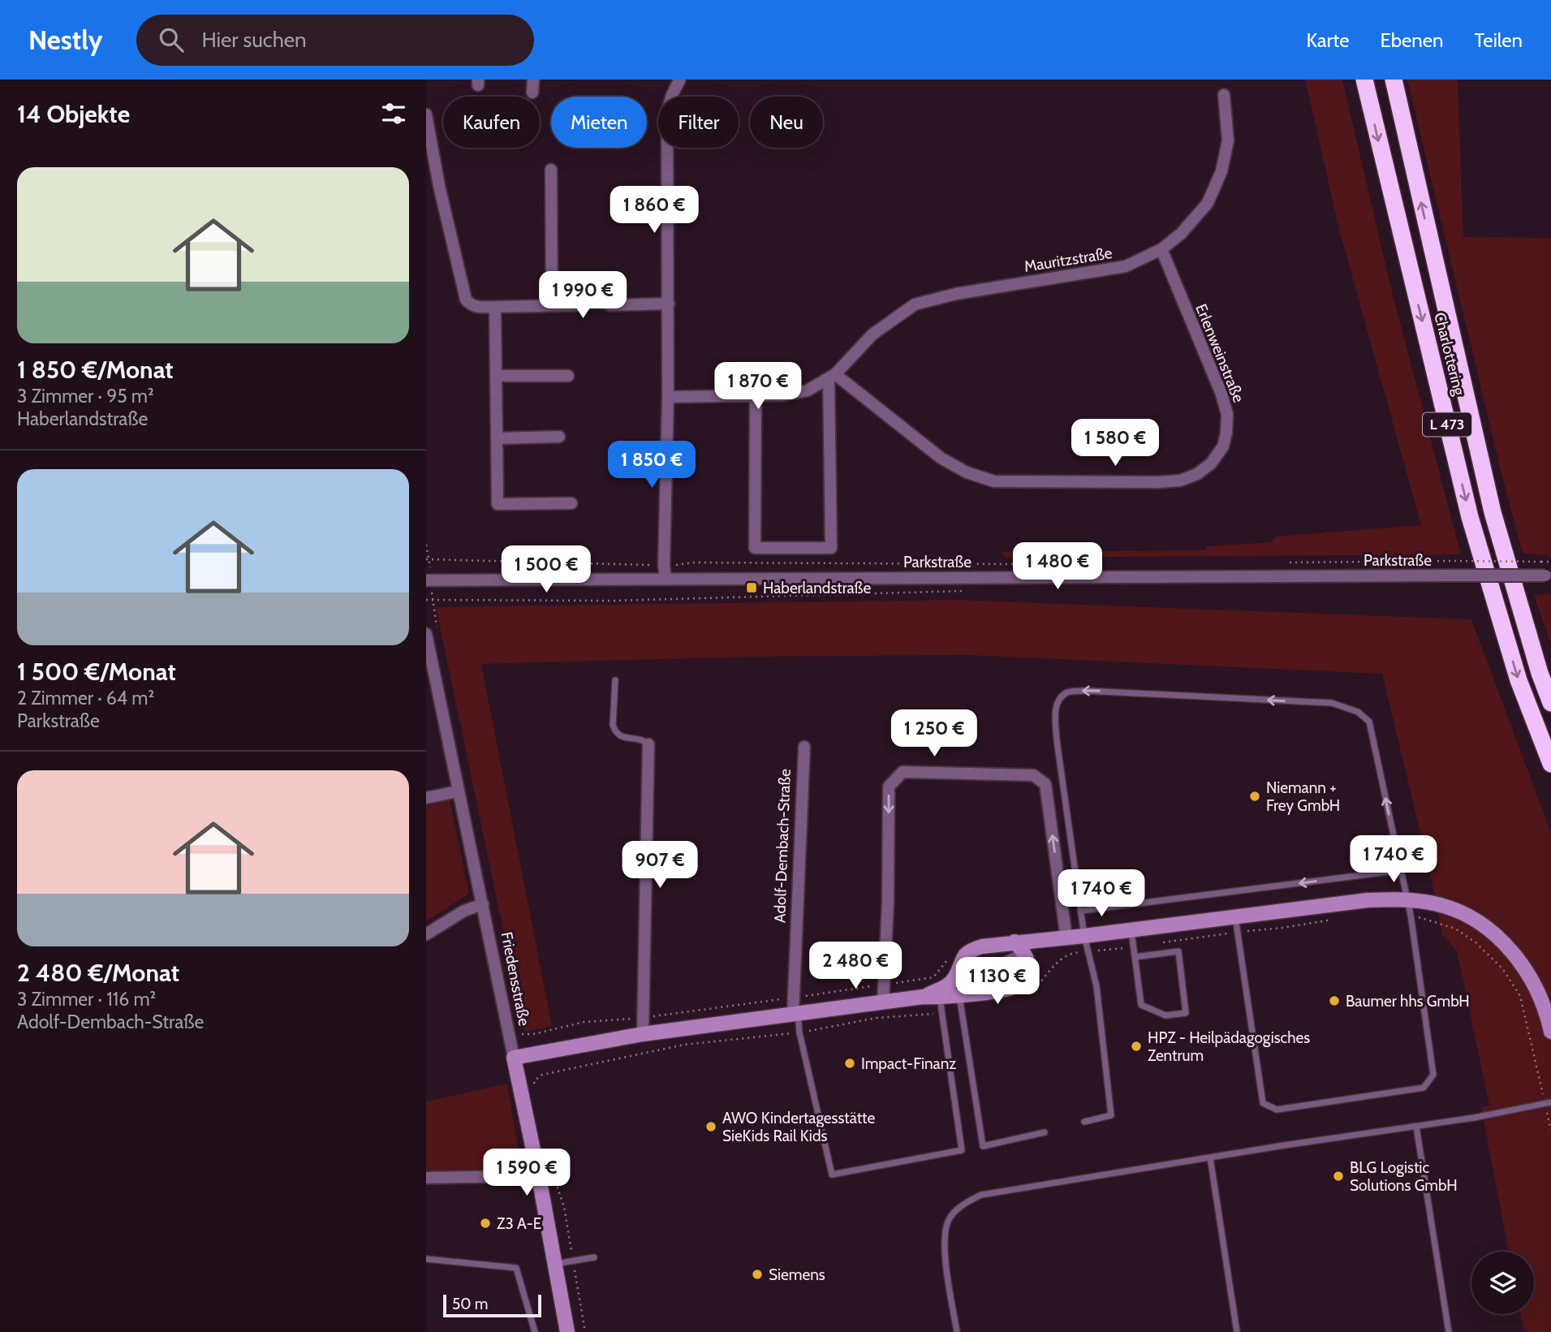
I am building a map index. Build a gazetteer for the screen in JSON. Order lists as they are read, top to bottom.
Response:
{
  "streets": {
    "highway": ["Charlottering", "L 473"],
    "main road": ["Friedensstraße"],
    "street": [
      "Mauritzstraße",
      "Erlenweinstraße",
      "Parkstraße",
      "Adolf-Dembach-Straße"
    ]
  },
  "crossings": [
    ["Mauritzstraße", "Erlenweinstraße"]
  ],
  "places": {
    "transit": ["Haberlandstraße"],
    "other": [
      "Niemann + Frey GmbH",
      "Baumer hhs GmbH",
      "HPZ - Heilpädagogisches Zentrum",
      "Impact-Finanz",
      "AWO Kindertagesstätte SieKids Rail Kids",
      "BLG Logistic Solutions GmbH",
      "Z3 A-E",
      "Siemens"
    ]
  },
  "scale_bar": "50 m",
  "page": {
    "header": "Nestly",
    "search": "Hier suchen",
    "nav": ["Karte", "Ebenen", "Teilen"],
    "heading": "14 Objekte",
    "chip": [
      "Kaufen",
      "Mieten",
      "Filter",
      "Neu"
    ],
    "list": [
      {
        "name": "1 850 €/Monat",
        "note": "3 Zimmer · 95 m² · Haberlandstraße"
      },
      {
        "name": "1 500 €/Monat",
        "note": "2 Zimmer · 64 m² · Parkstraße"
      },
      {
        "name": "2 480 €/Monat",
        "note": "3 Zimmer · 116 m² · Adolf-Dembach-Straße"
      }
    ],
    "price": [
      "1 860 €",
      "1 990 €",
      "1 870 €",
      "1 580 €",
      "1 850 €",
      "1 480 €",
      "1 500 €",
      "1 250 €",
      "1 740 €",
      "907 €",
      "1 740 €",
      "2 480 €",
      "1 130 €",
      "1 590 €"
    ],
    "scale": "50 m"
  }
}
